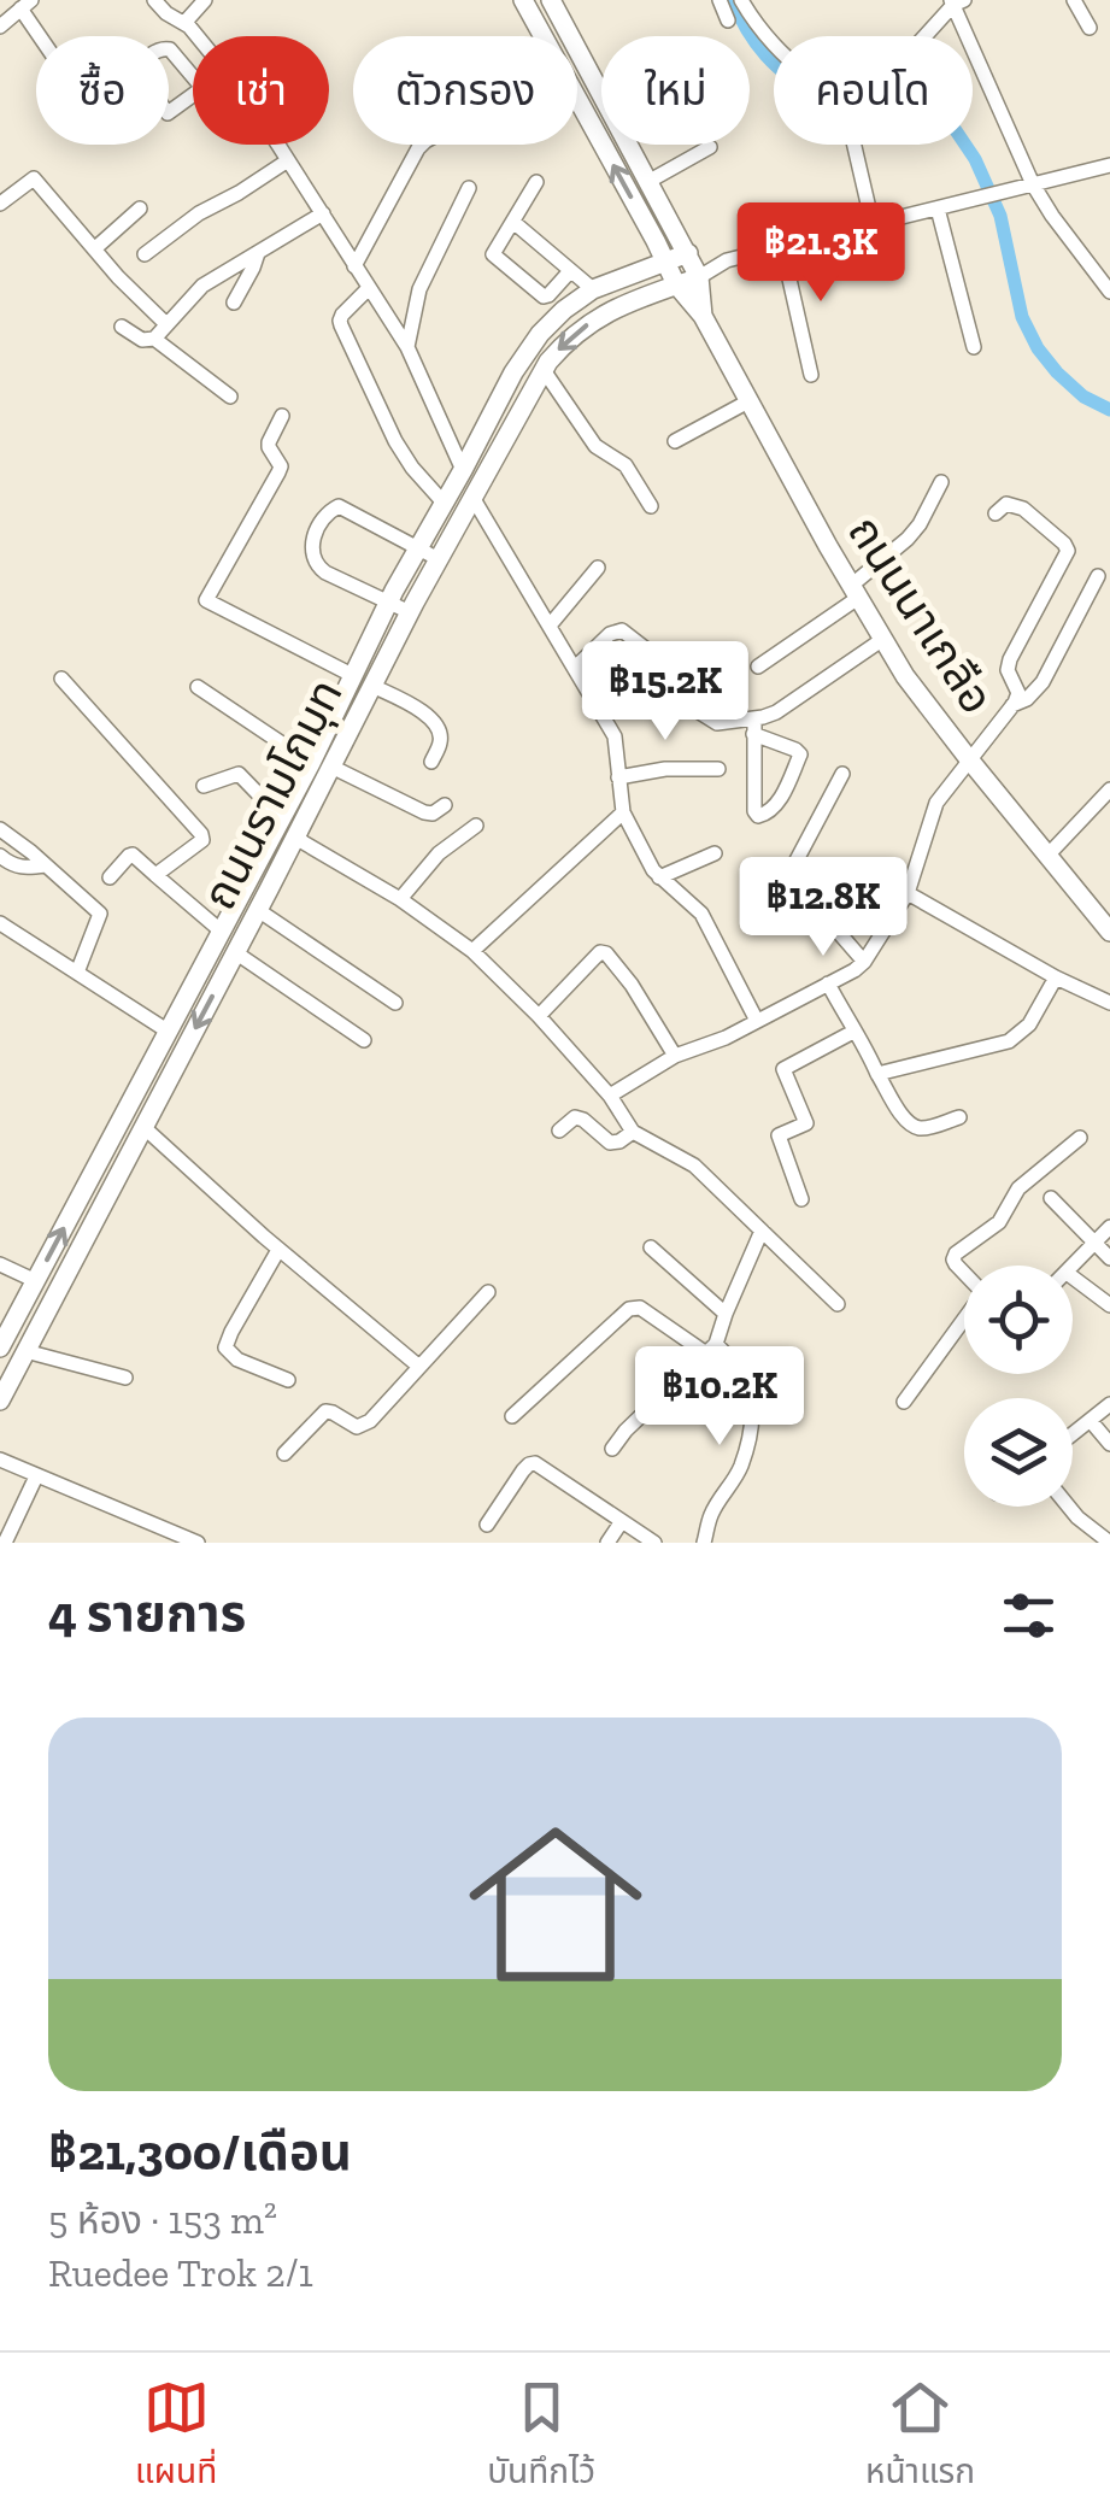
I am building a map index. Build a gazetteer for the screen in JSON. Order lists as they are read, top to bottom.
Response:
{
  "streets": {
    "main road": ["ถนนนาเกลือ", "ถนนรามโกมุท"]
  },
  "crossings": [
    ["ถนนนาเกลือ", "ถนนรามโกมุท"]
  ],
  "page": {
    "chip": [
      "ซื้อ",
      "เช่า",
      "ตัวกรอง",
      "ใหม่",
      "คอนโด"
    ],
    "price": [
      "฿21.3K",
      "฿15.2K",
      "฿12.8K",
      "฿10.2K"
    ],
    "heading": "4 รายการ",
    "list": [
      {
        "name": "฿21,300/เดือน",
        "note": "5 ห้อง · 153 m² · Ruedee Trok 2/1"
      }
    ],
    "tabs": ["แผนที่", "บันทึกไว้", "หน้าแรก"]
  }
}
